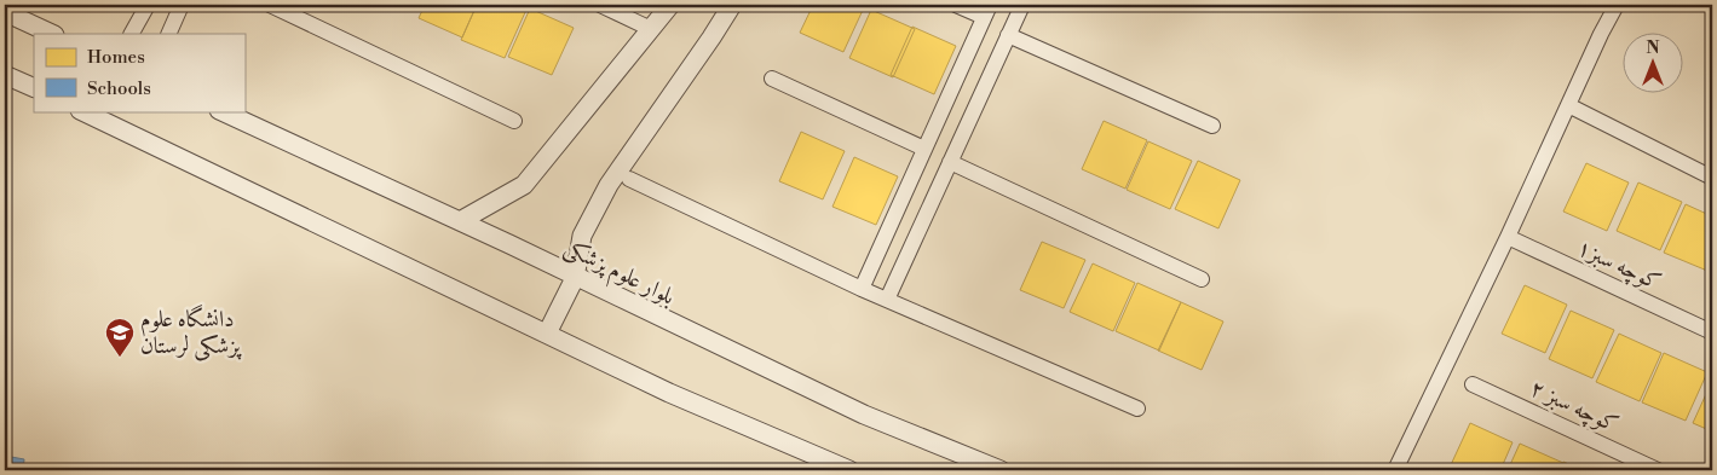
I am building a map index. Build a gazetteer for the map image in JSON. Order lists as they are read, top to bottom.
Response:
{
  "streets": {
    "street": ["کوچه سبز۱", "بلوار علوم پزشکی", "کوچه سبز ۲"]
  },
  "places": {
    "school or university": ["دانشگاه علوم پزشکی لرستان"]
  },
  "legend": ["Homes", "Schools"],
  "north": "top"
}
